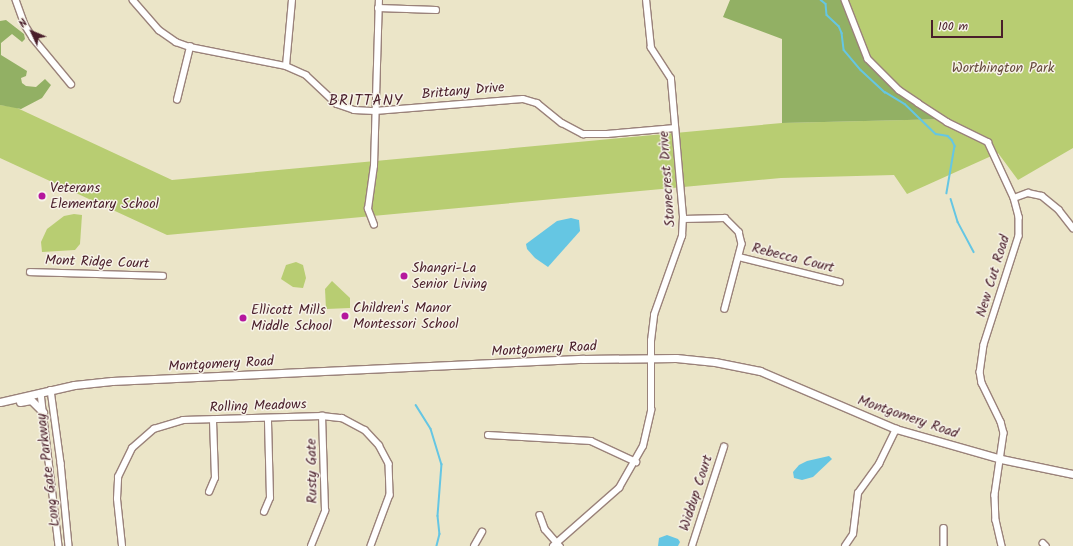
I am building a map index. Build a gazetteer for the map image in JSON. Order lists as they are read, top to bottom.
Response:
{
  "streets": {
    "main road": ["Montgomery Road"],
    "street": [
      "Brittany Drive",
      "Stonecrest Drive",
      "Rebecca Court",
      "Mont Ridge Court",
      "New Cut Road",
      "Rolling Meadows",
      "Long Gate Parkway",
      "Rusty Gate",
      "Widdup Court"
    ]
  },
  "crossings": [
    ["Brittany Drive", "Stonecrest Drive"],
    ["Stonecrest Drive", "Montgomery Road"],
    ["New Cut Road", "Montgomery Road"],
    ["Montgomery Road", "Long Gate Parkway"],
    ["Rolling Meadows", "Rusty Gate"]
  ],
  "districts": ["BRITTANY"],
  "parks": ["Worthington Park"],
  "places": [
    "Veterans Elementary School",
    "Shangri-La Senior Living",
    "Children's Manor Montessori School",
    "Ellicott Mills Middle School"
  ],
  "scale_bar": "100 m",
  "north": "top left"
}
